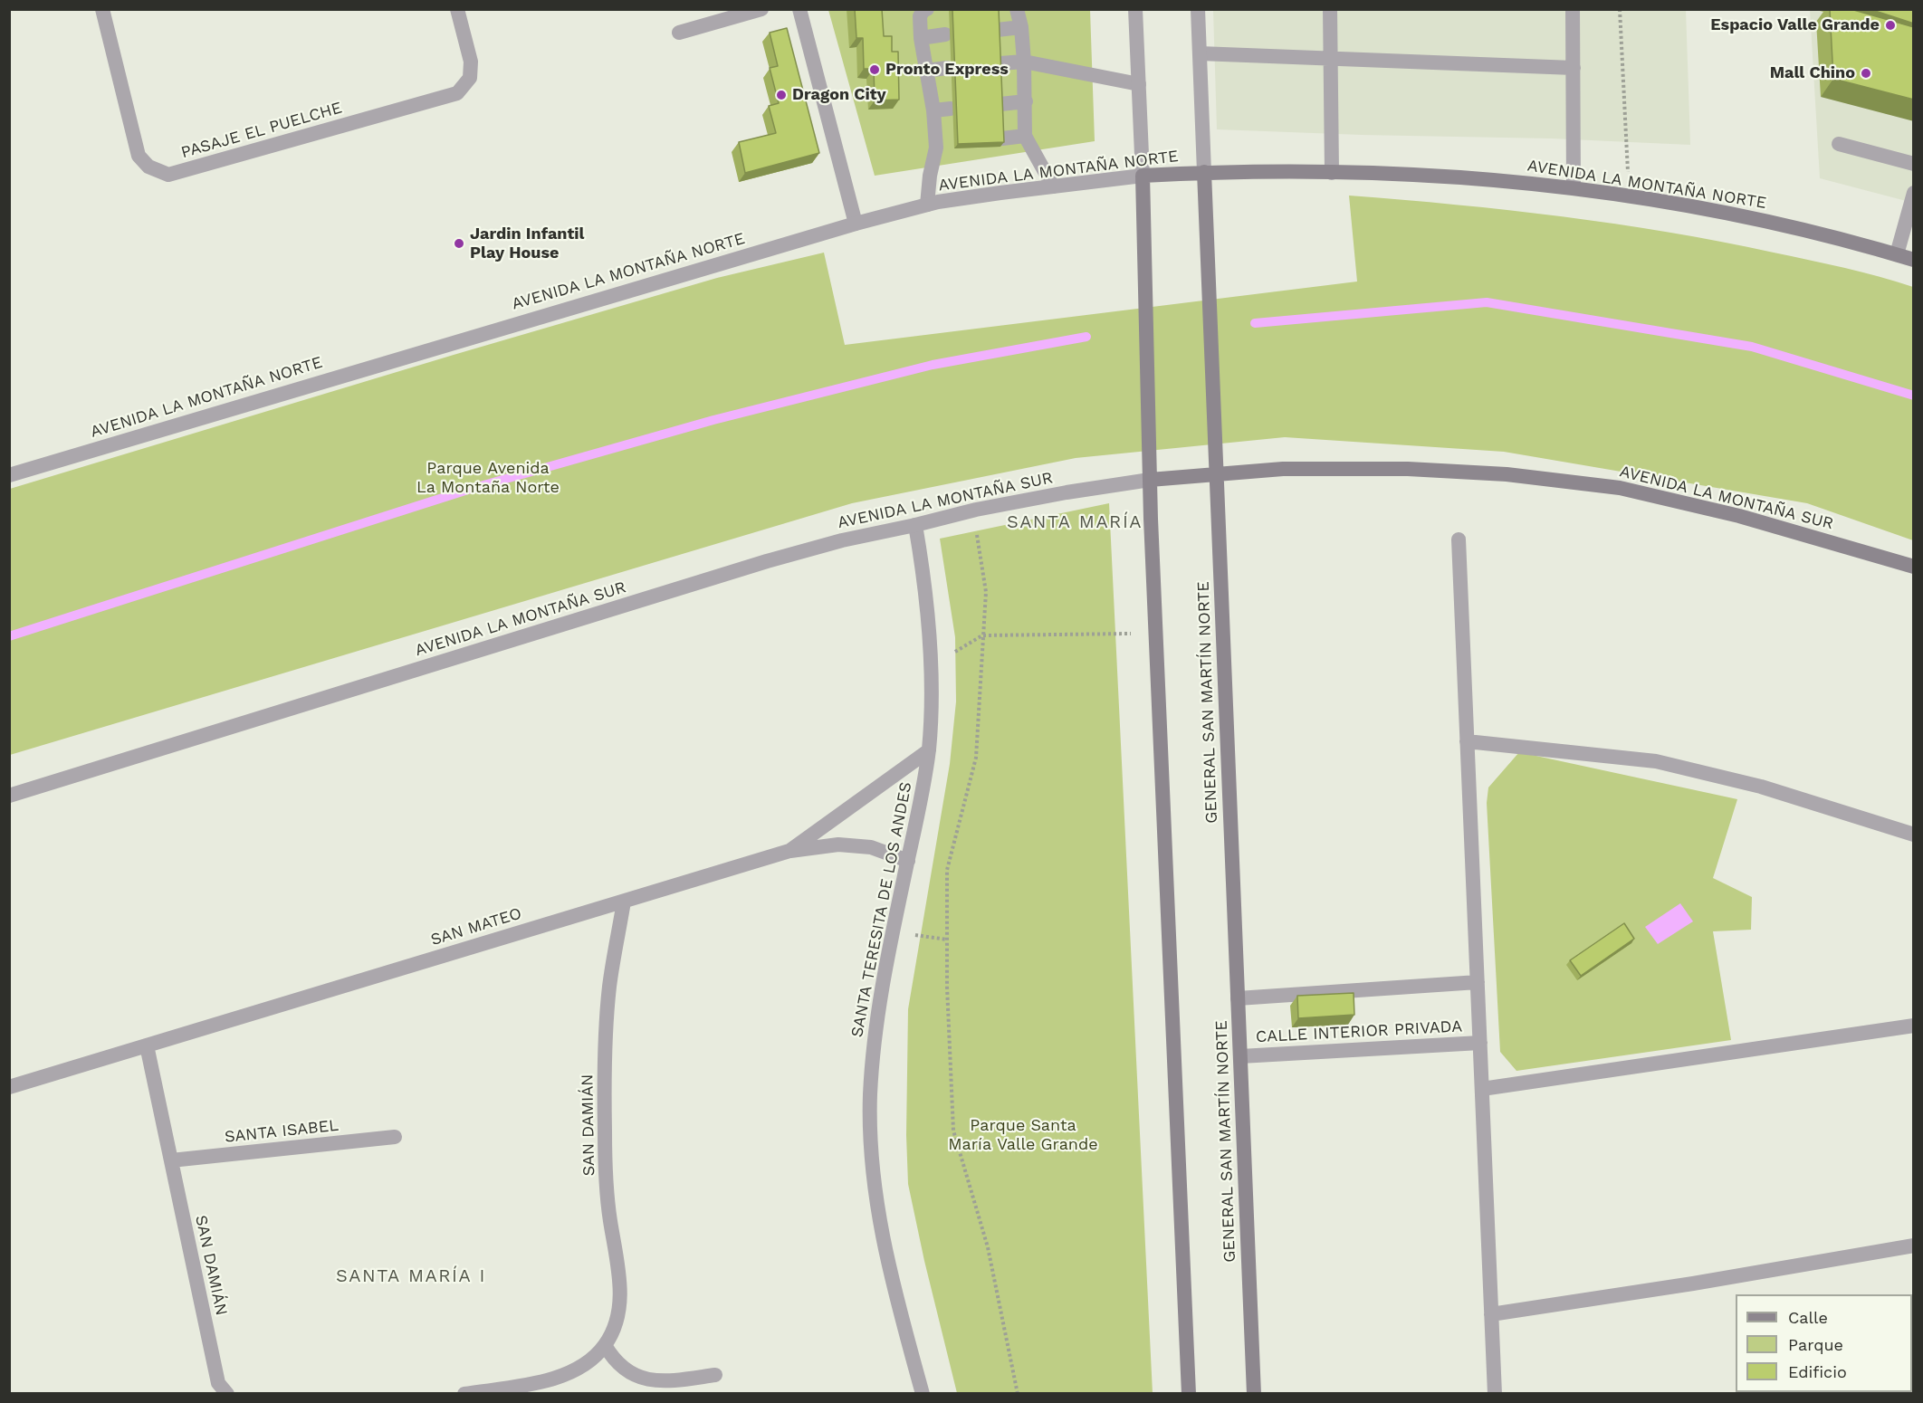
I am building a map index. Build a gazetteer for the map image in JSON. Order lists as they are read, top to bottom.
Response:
{
  "streets": {
    "main road": ["AVENIDA LA MONTAÑA NORTE", "AVENIDA LA MONTAÑA SUR", "GENERAL SAN MARTÍN NORTE"],
    "street": [
      "PASAJE EL PUELCHE",
      "SANTA TERESITA DE LOS ANDES",
      "SAN MATEO",
      "CALLE INTERIOR PRIVADA",
      "SAN DAMIÁN",
      "SANTA ISABEL"
    ]
  },
  "crossings": [
    ["AVENIDA LA MONTAÑA NORTE", "GENERAL SAN MARTÍN NORTE"],
    ["AVENIDA LA MONTAÑA SUR", "GENERAL SAN MARTÍN NORTE"],
    ["AVENIDA LA MONTAÑA SUR", "SANTA TERESITA DE LOS ANDES"],
    ["GENERAL SAN MARTÍN NORTE", "CALLE INTERIOR PRIVADA"],
    ["SANTA TERESITA DE LOS ANDES", "SAN MATEO"],
    ["SAN MATEO", "SAN DAMIÁN"],
    ["SAN DAMIÁN", "SANTA ISABEL"]
  ],
  "districts": ["SANTA MARÍA", "SANTA MARÍA I"],
  "parks": ["Parque Avenida La Montaña Norte", "Parque Santa María Valle Grande"],
  "places": [
    "Espacio Valle Grande",
    "Pronto Express",
    "Mall Chino",
    "Dragon City",
    "Jardin Infantil Play House"
  ],
  "legend": ["Calle", "Parque", "Edificio"]
}
